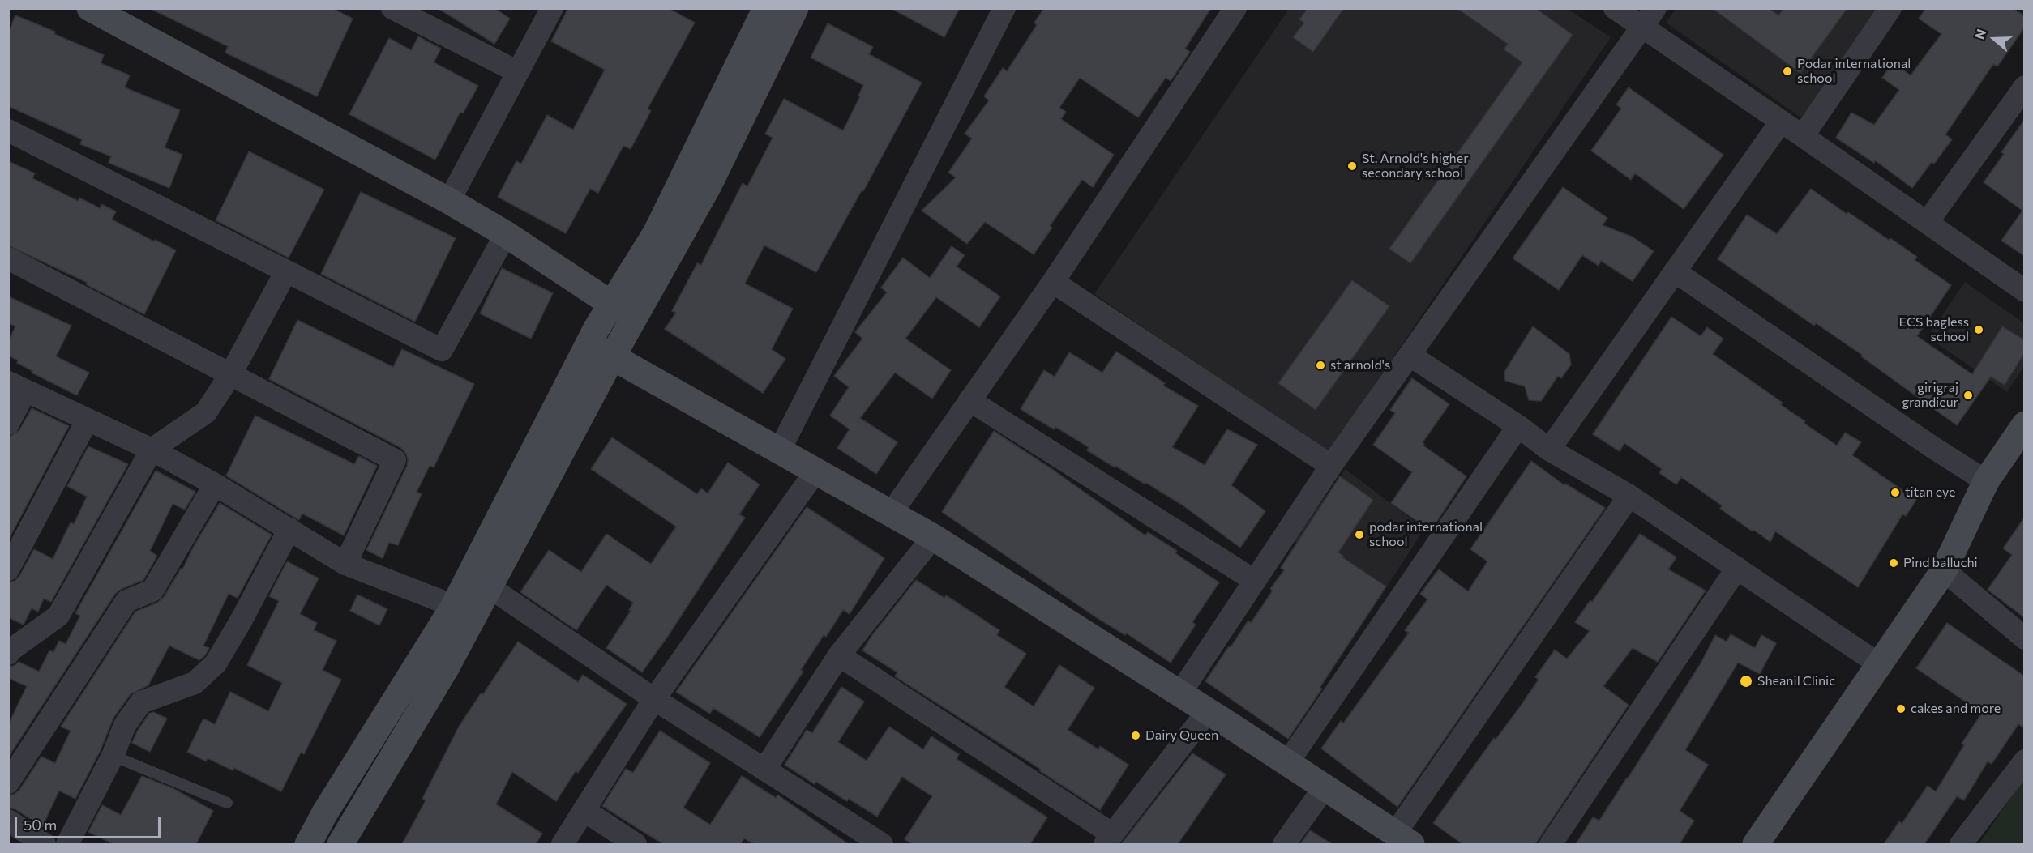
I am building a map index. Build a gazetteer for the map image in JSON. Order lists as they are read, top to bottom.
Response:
{
  "places": [
    "Podar international school",
    "St. Arnold's higher secondary school",
    "ECS bagless school",
    "st arnold's",
    "girigraj grandieur",
    "titan eye",
    "podar international school",
    "Pind balluchi",
    "Sheanil Clinic",
    "cakes and more",
    "Dairy Queen"
  ],
  "scale_bar": "50 m",
  "north": "left"
}
